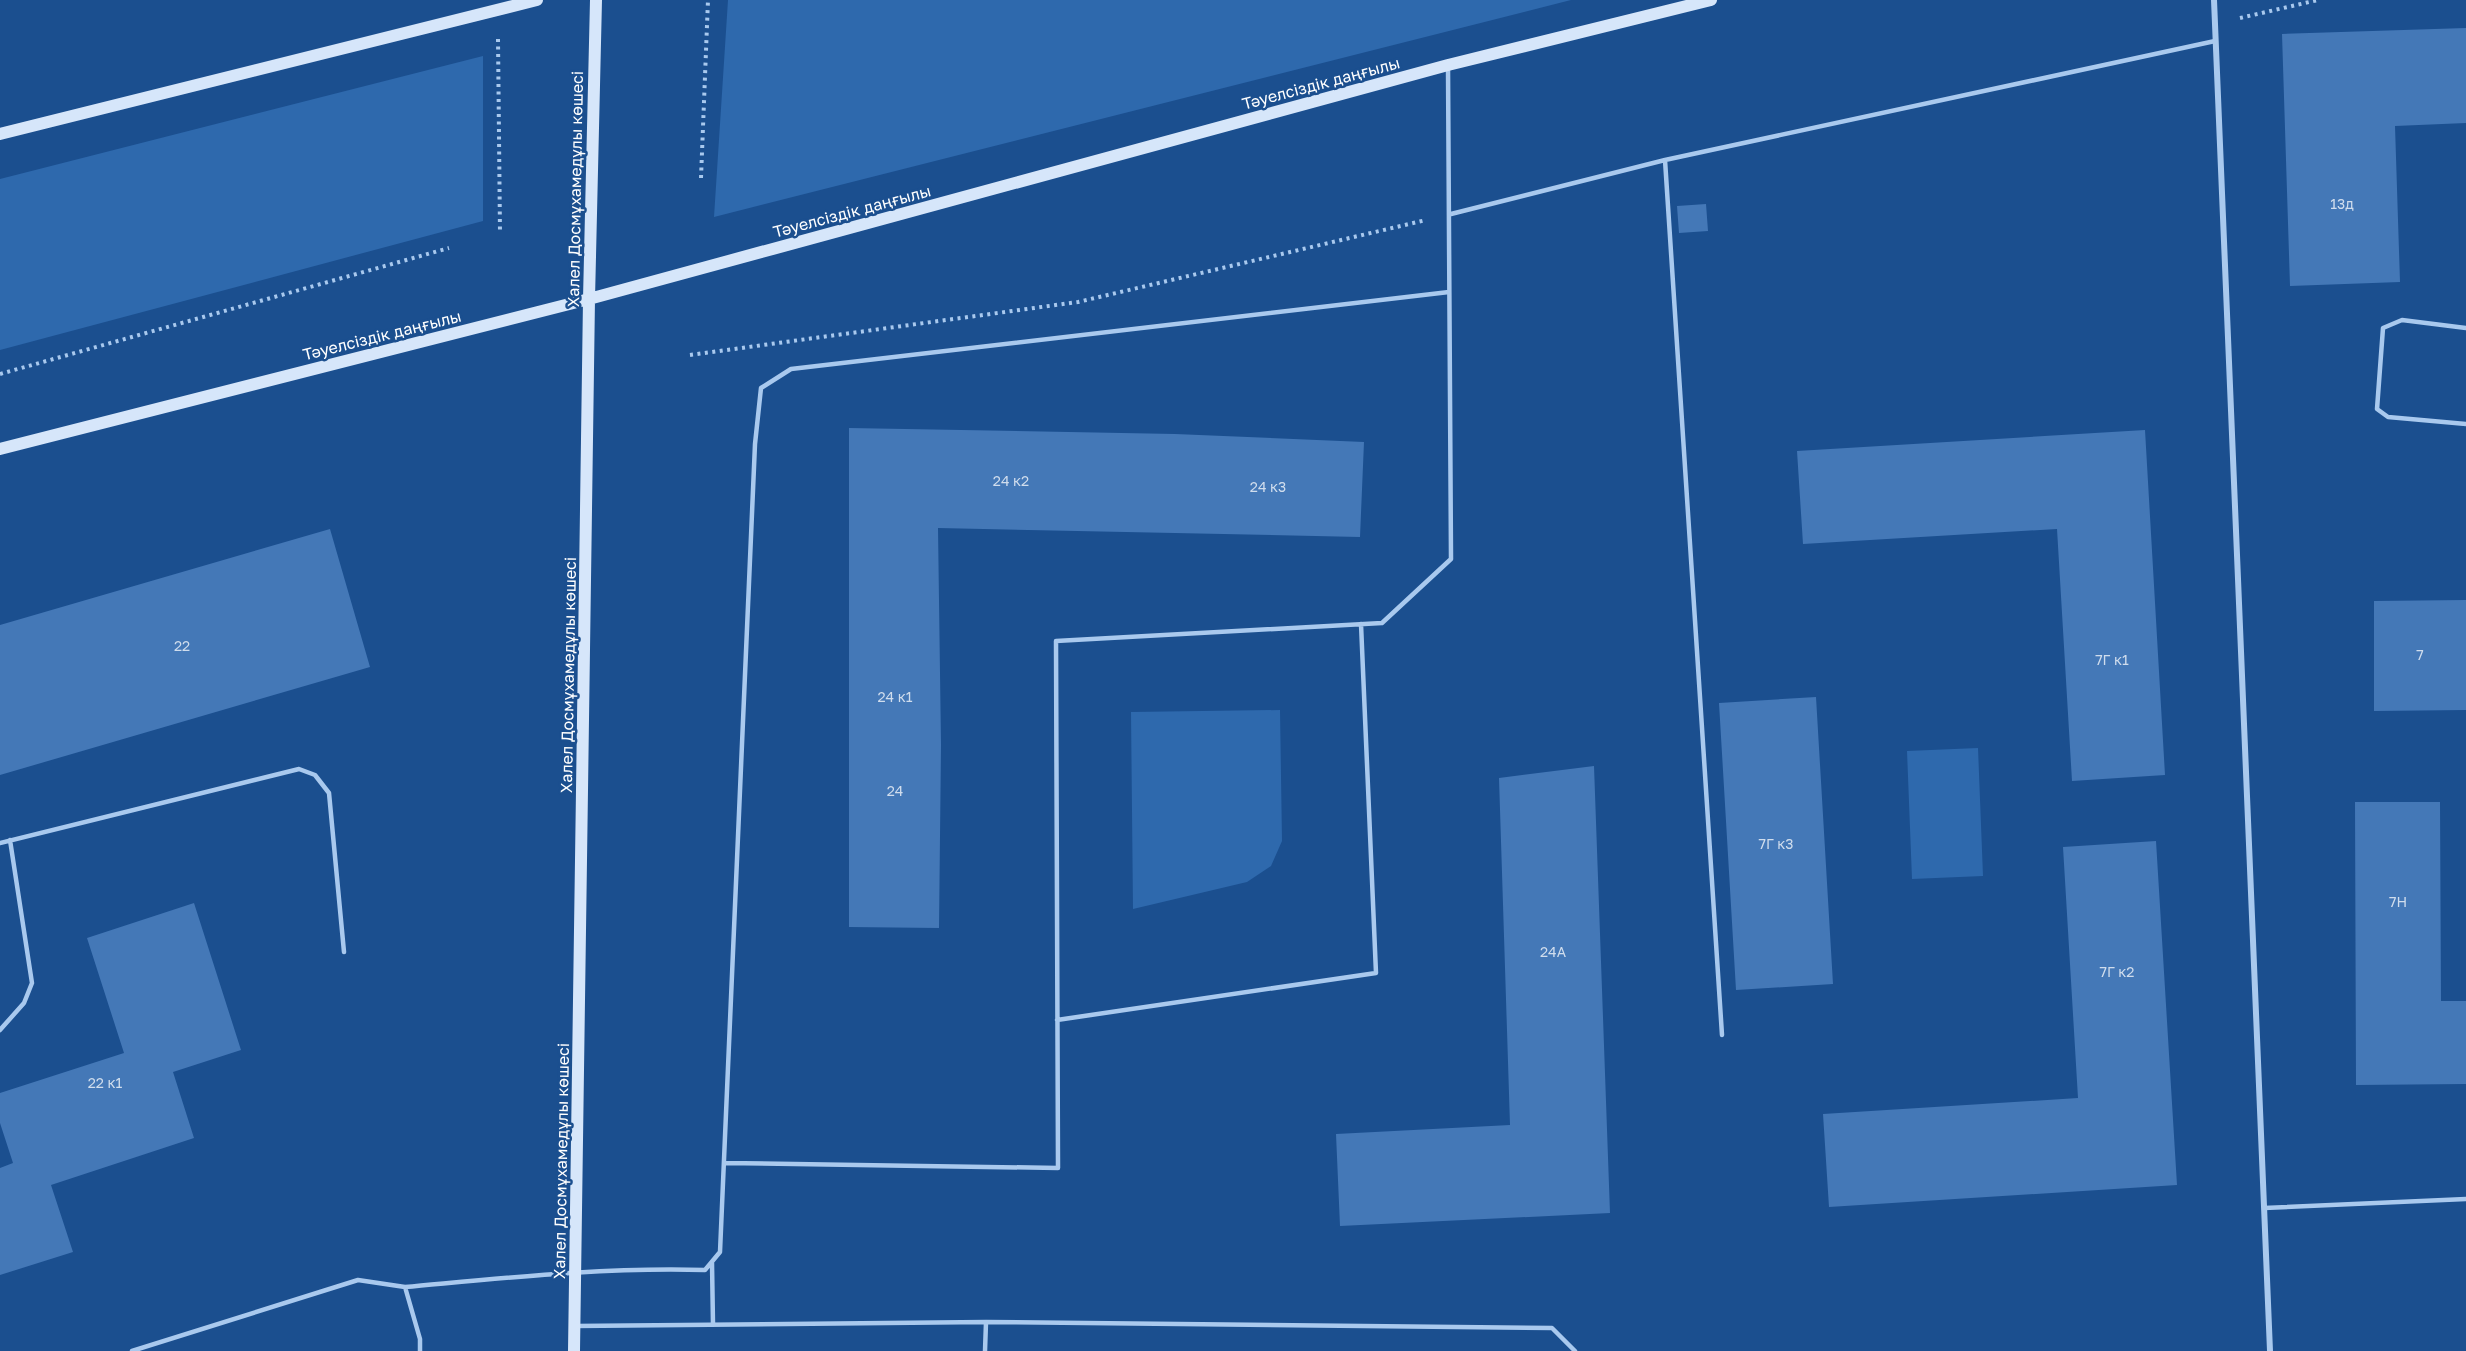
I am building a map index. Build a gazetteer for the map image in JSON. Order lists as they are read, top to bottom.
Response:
{
  "streets": {
    "street": ["Тәуелсіздік даңғылы", "Халел Досмұхамедұлы көшесі"]
  },
  "crossings": [
    ["Тәуелсіздік даңғылы", "Халел Досмұхамедұлы көшесі"]
  ],
  "house_numbers": [
    "13д",
    "24 к2",
    "24 к3",
    "22",
    "7",
    "7Г к1",
    "24 к1",
    "24",
    "7Г к3",
    "7Н",
    "24А",
    "7Г к2",
    "22 к1"
  ]
}
